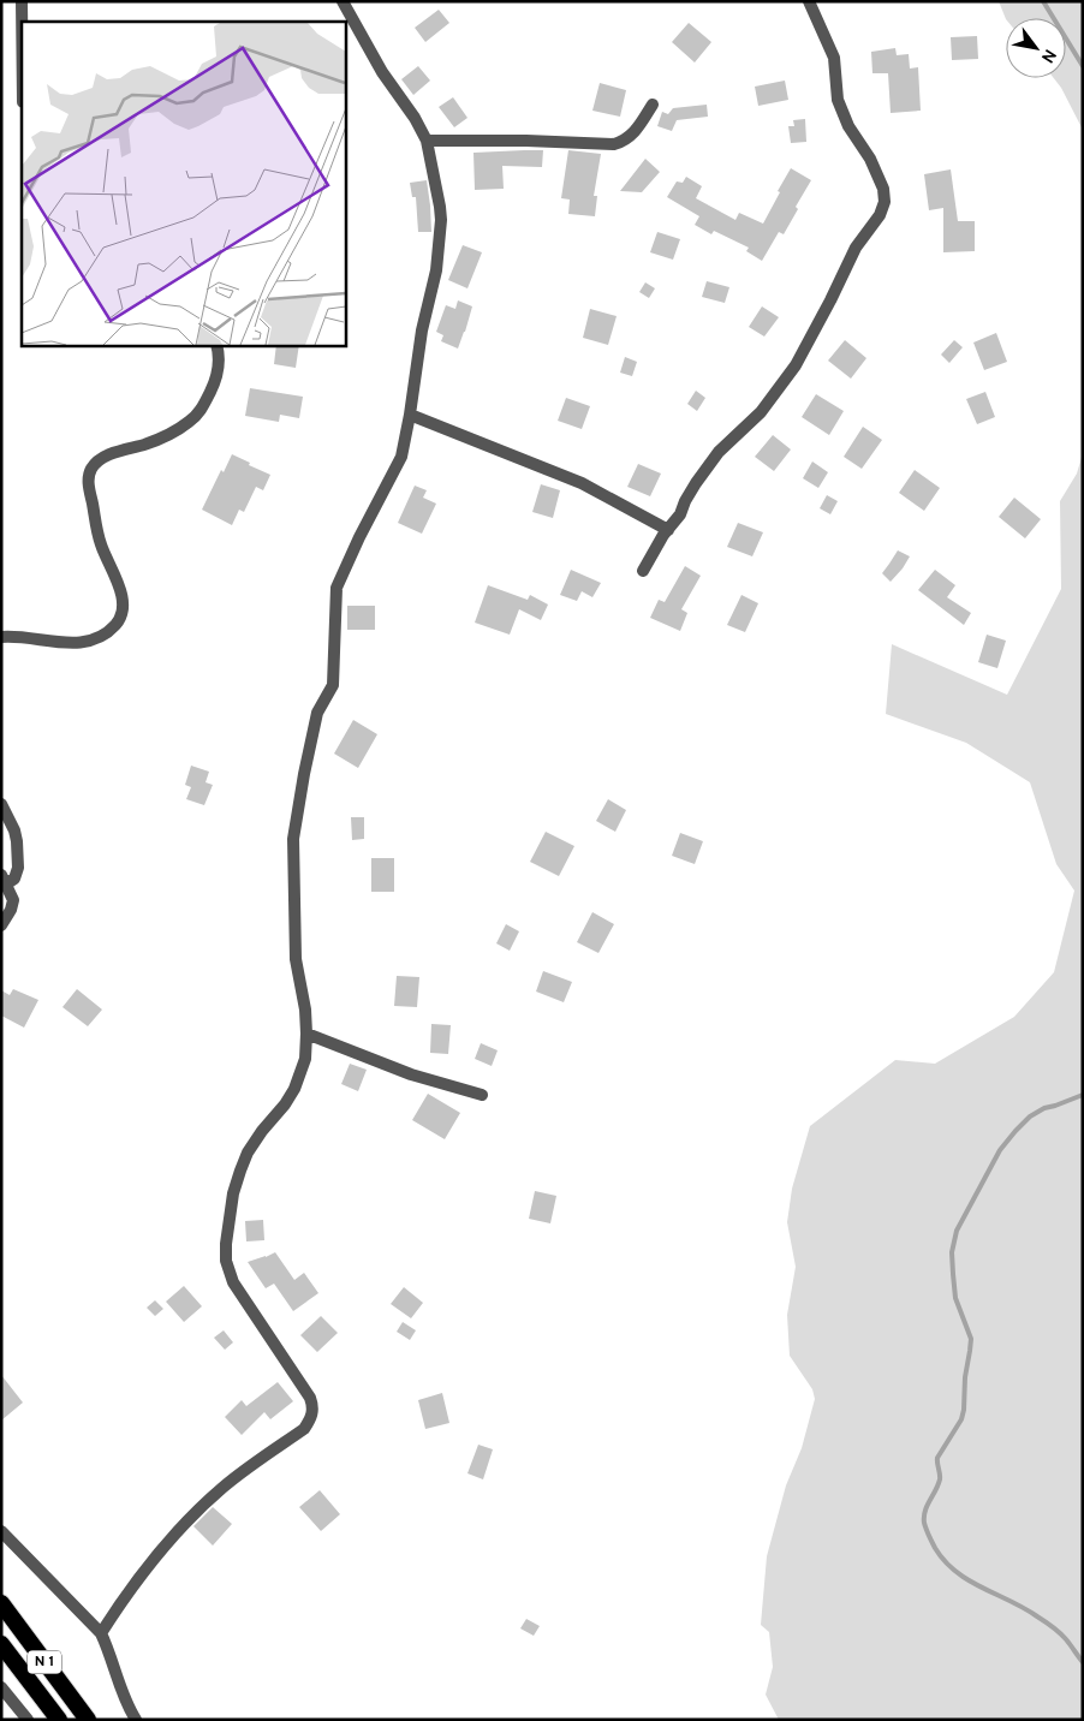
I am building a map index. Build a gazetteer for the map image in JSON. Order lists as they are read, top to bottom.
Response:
{
  "streets": {
    "highway": ["N 1"]
  },
  "north": "bottom right"
}
